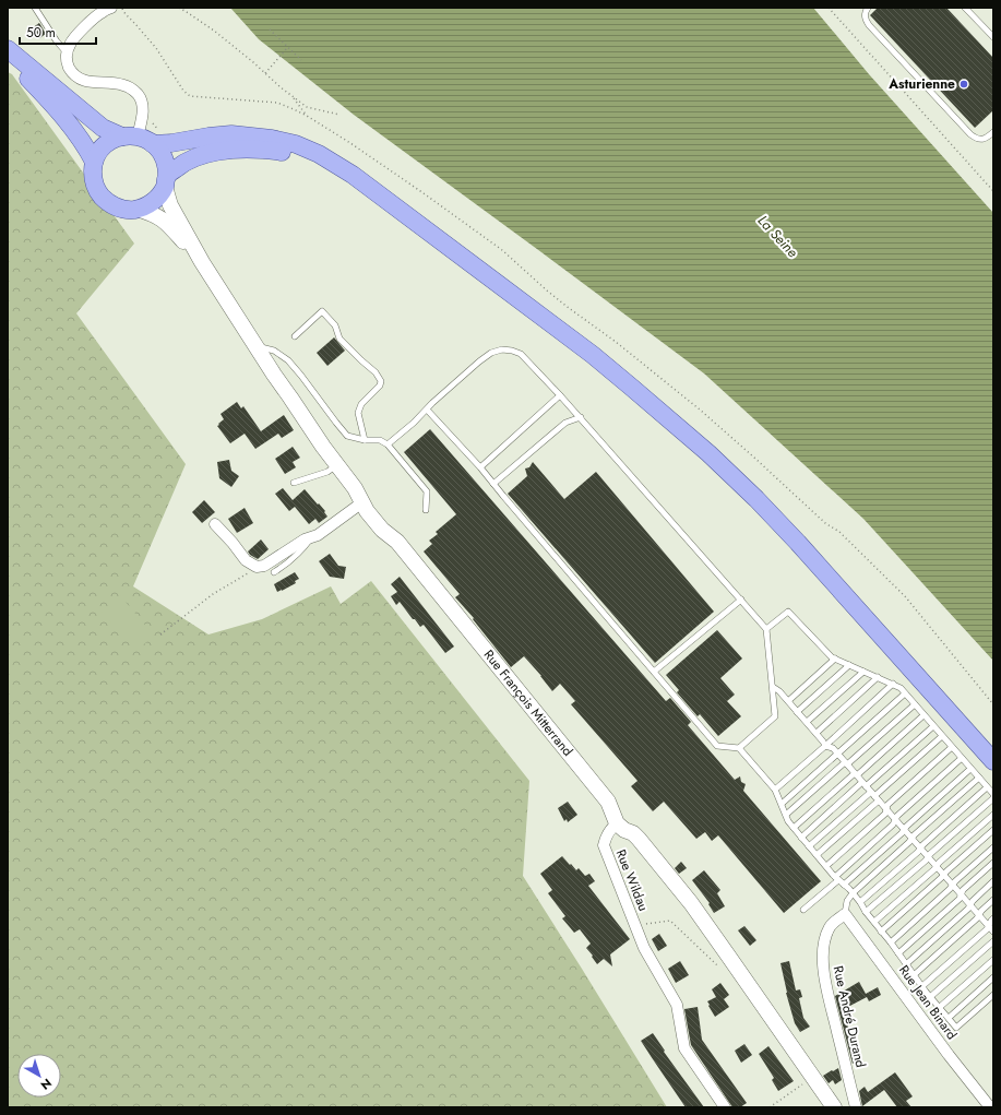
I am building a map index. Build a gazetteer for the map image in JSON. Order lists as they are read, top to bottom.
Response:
{
  "streets": {
    "street": [
      "Rue François Mitterrand",
      "Rue Wildau",
      "Rue Jean Binard",
      "Rue André Durand"
    ]
  },
  "crossings": [
    ["Rue François Mitterrand", "Rue Wildau"],
    ["Rue Jean Binard", "Rue André Durand"]
  ],
  "water": ["La Seine"],
  "places": ["Asturienne"],
  "scale_bar": "50 m",
  "north": "bottom right"
}
